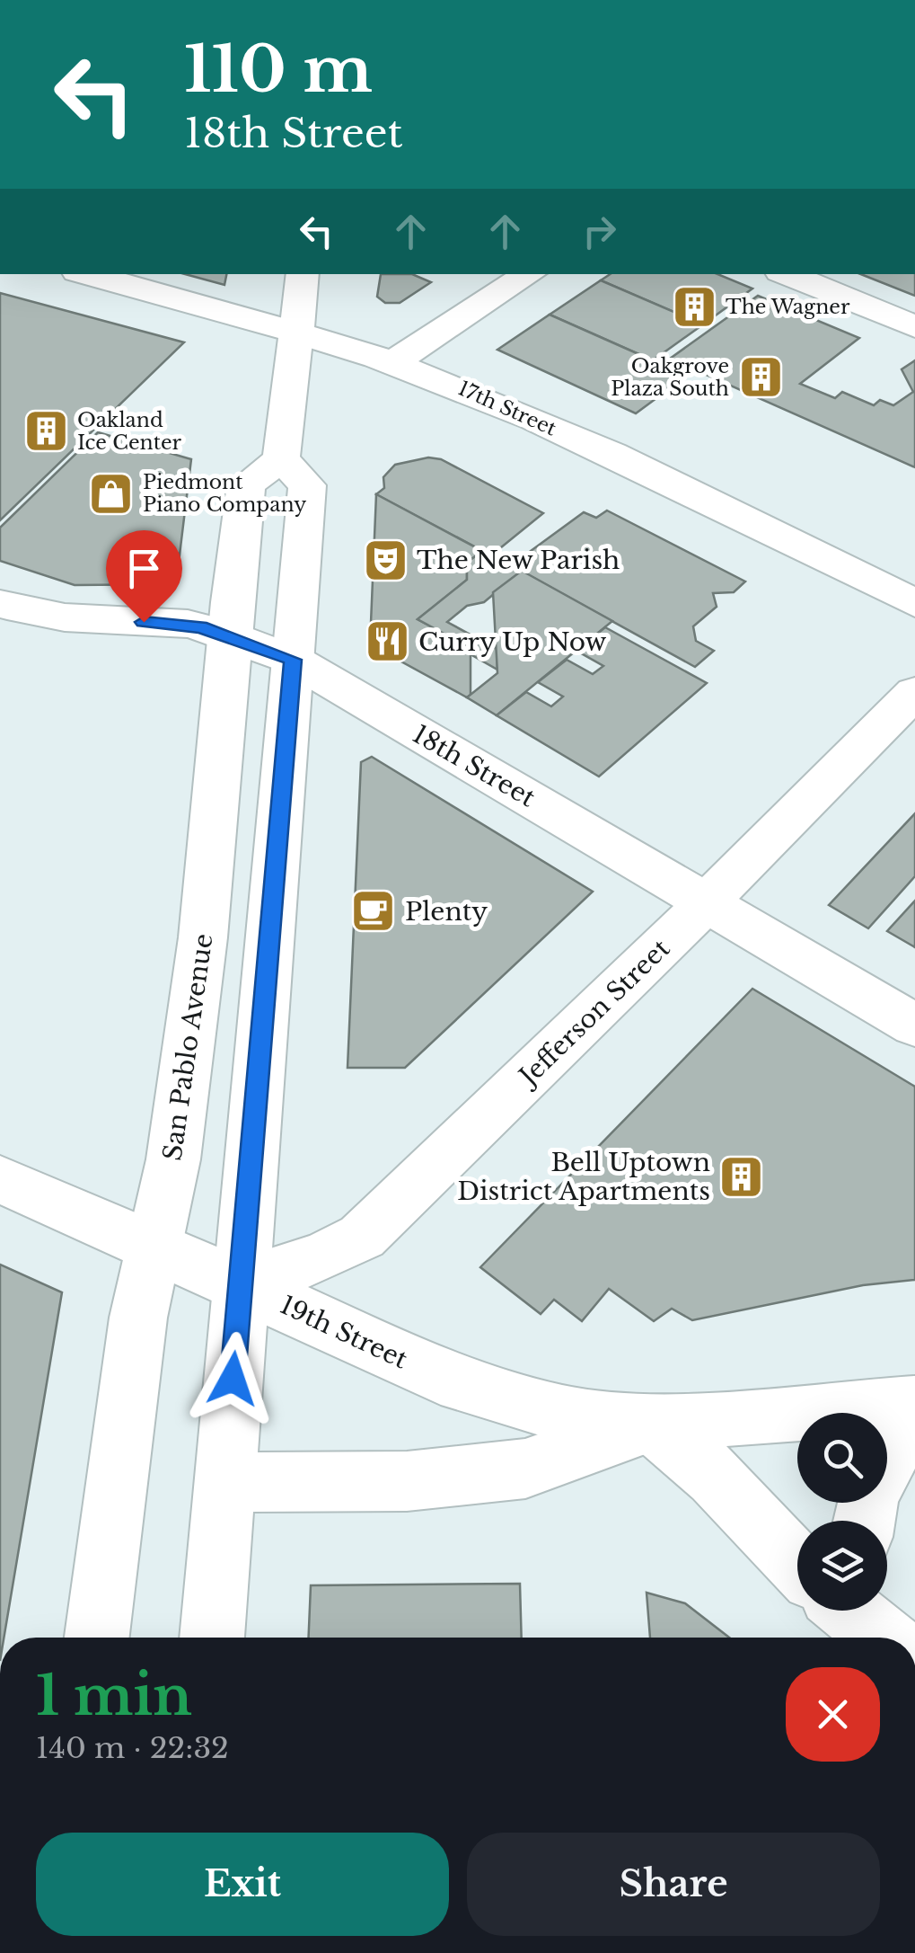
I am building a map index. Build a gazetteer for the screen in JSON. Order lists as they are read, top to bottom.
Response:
{
  "streets": {
    "street": [
      "17th Street",
      "18th Street",
      "Jefferson Street",
      "San Pablo Avenue",
      "19th Street"
    ]
  },
  "crossings": [
    ["18th Street", "Jefferson Street"],
    ["18th Street", "San Pablo Avenue"],
    ["Jefferson Street", "19th Street"],
    ["San Pablo Avenue", "19th Street"]
  ],
  "places": {
    "building": [
      "The Wagner",
      "Oakgrove Plaza South",
      "Oakland Ice Center",
      "Bell Uptown District Apartments"
    ],
    "shop": ["Piedmont Piano Company"],
    "theatre": ["The New Parish"],
    "restaurant": ["Curry Up Now"],
    "cafe": ["Plenty"]
  },
  "page": {
    "turn": ["110 m", "18th Street"],
    "heading": ["1 min", "140 m · 22:32"],
    "buttons": ["Exit", "Share"]
  }
}
